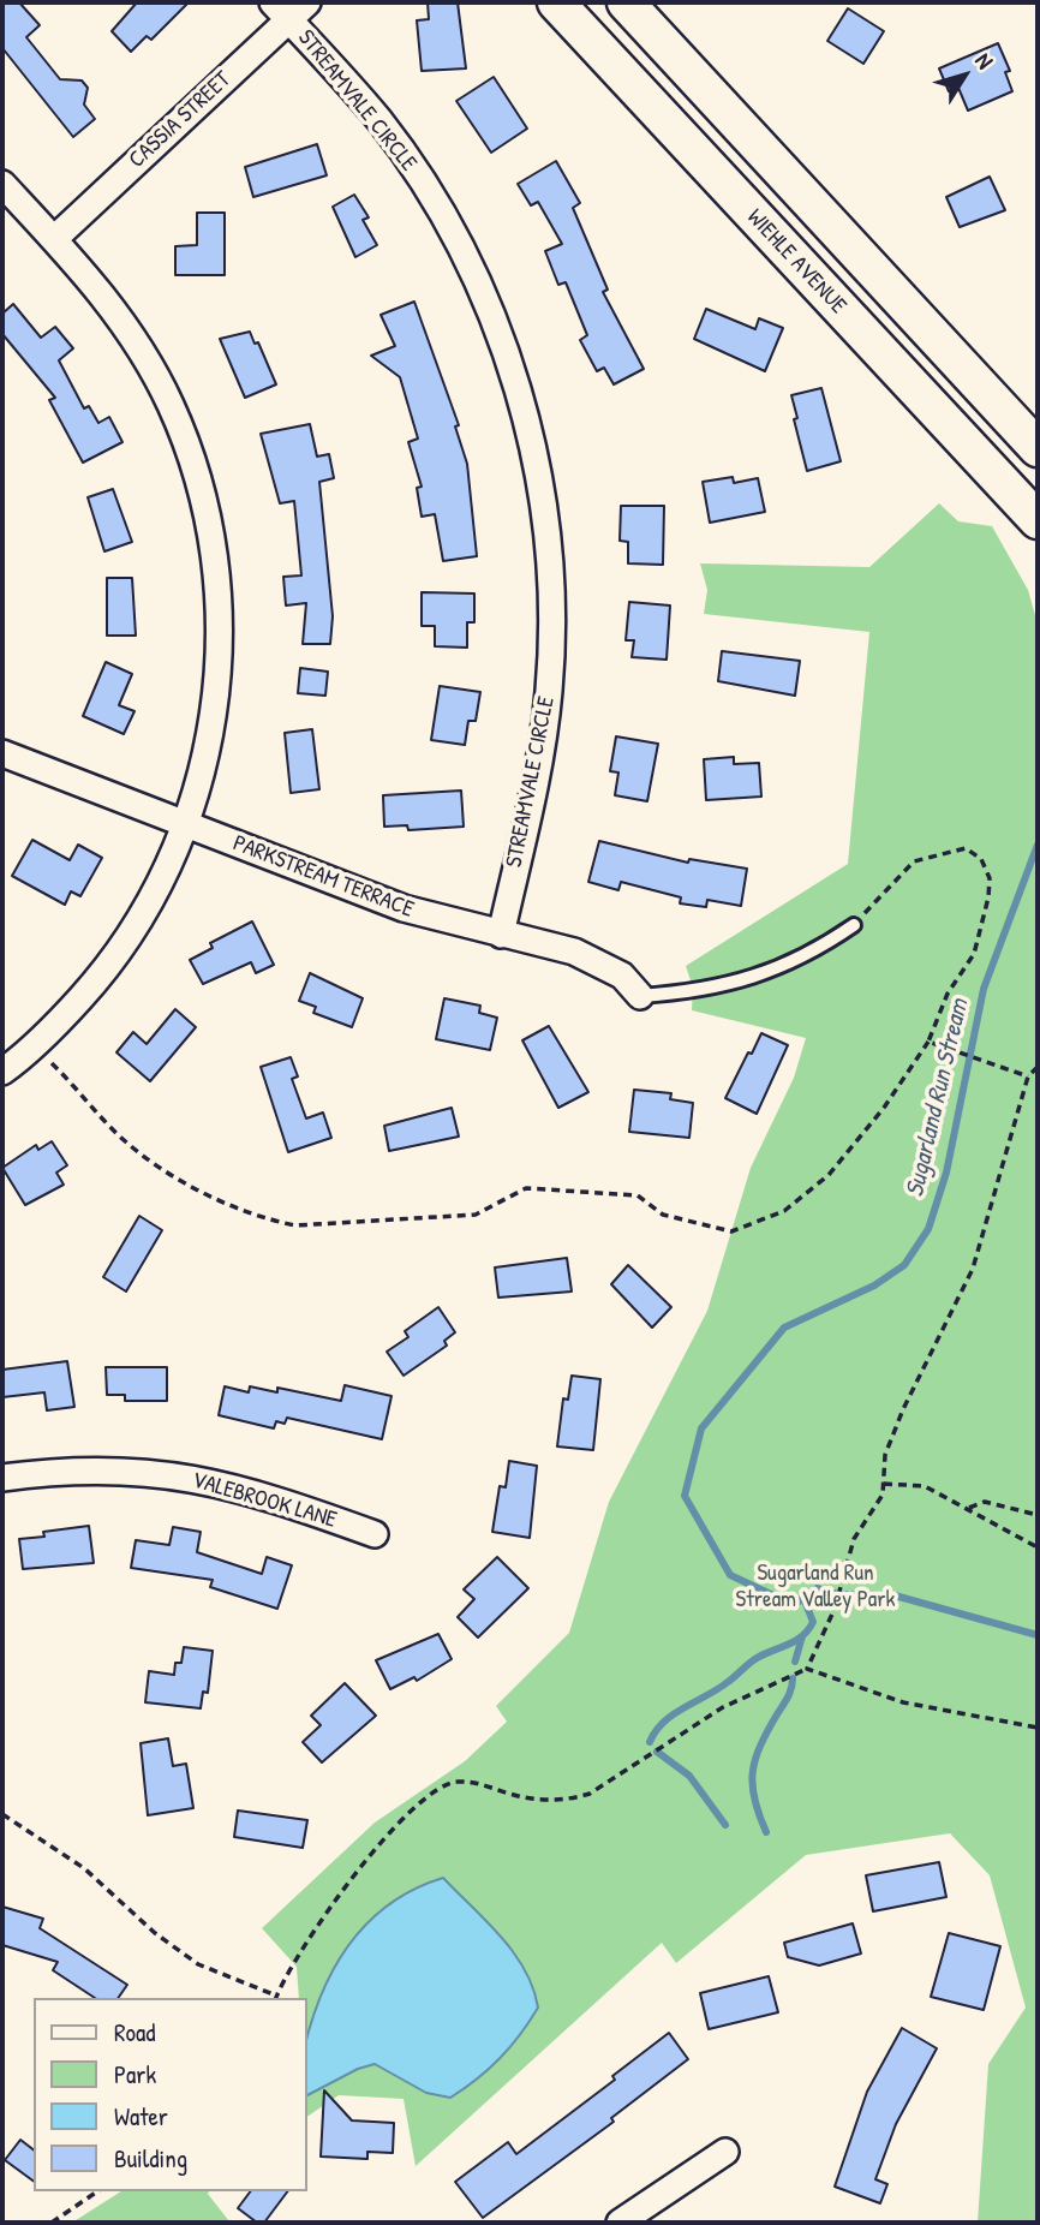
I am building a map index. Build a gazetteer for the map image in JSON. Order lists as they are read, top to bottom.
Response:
{
  "streets": {
    "main road": ["WIEHLE AVENUE"],
    "street": [
      "STREAMVALE CIRCLE",
      "CASSIA STREET",
      "PARKSTREAM TERRACE",
      "VALEBROOK LANE"
    ]
  },
  "crossings": [
    ["STREAMVALE CIRCLE", "CASSIA STREET"],
    ["STREAMVALE CIRCLE", "PARKSTREAM TERRACE"]
  ],
  "water": ["Sugarland Run Stream"],
  "parks": ["Sugarland Run Stream Valley Park"],
  "legend": [
    "Road",
    "Park",
    "Water",
    "Building"
  ],
  "north": "top right"
}
